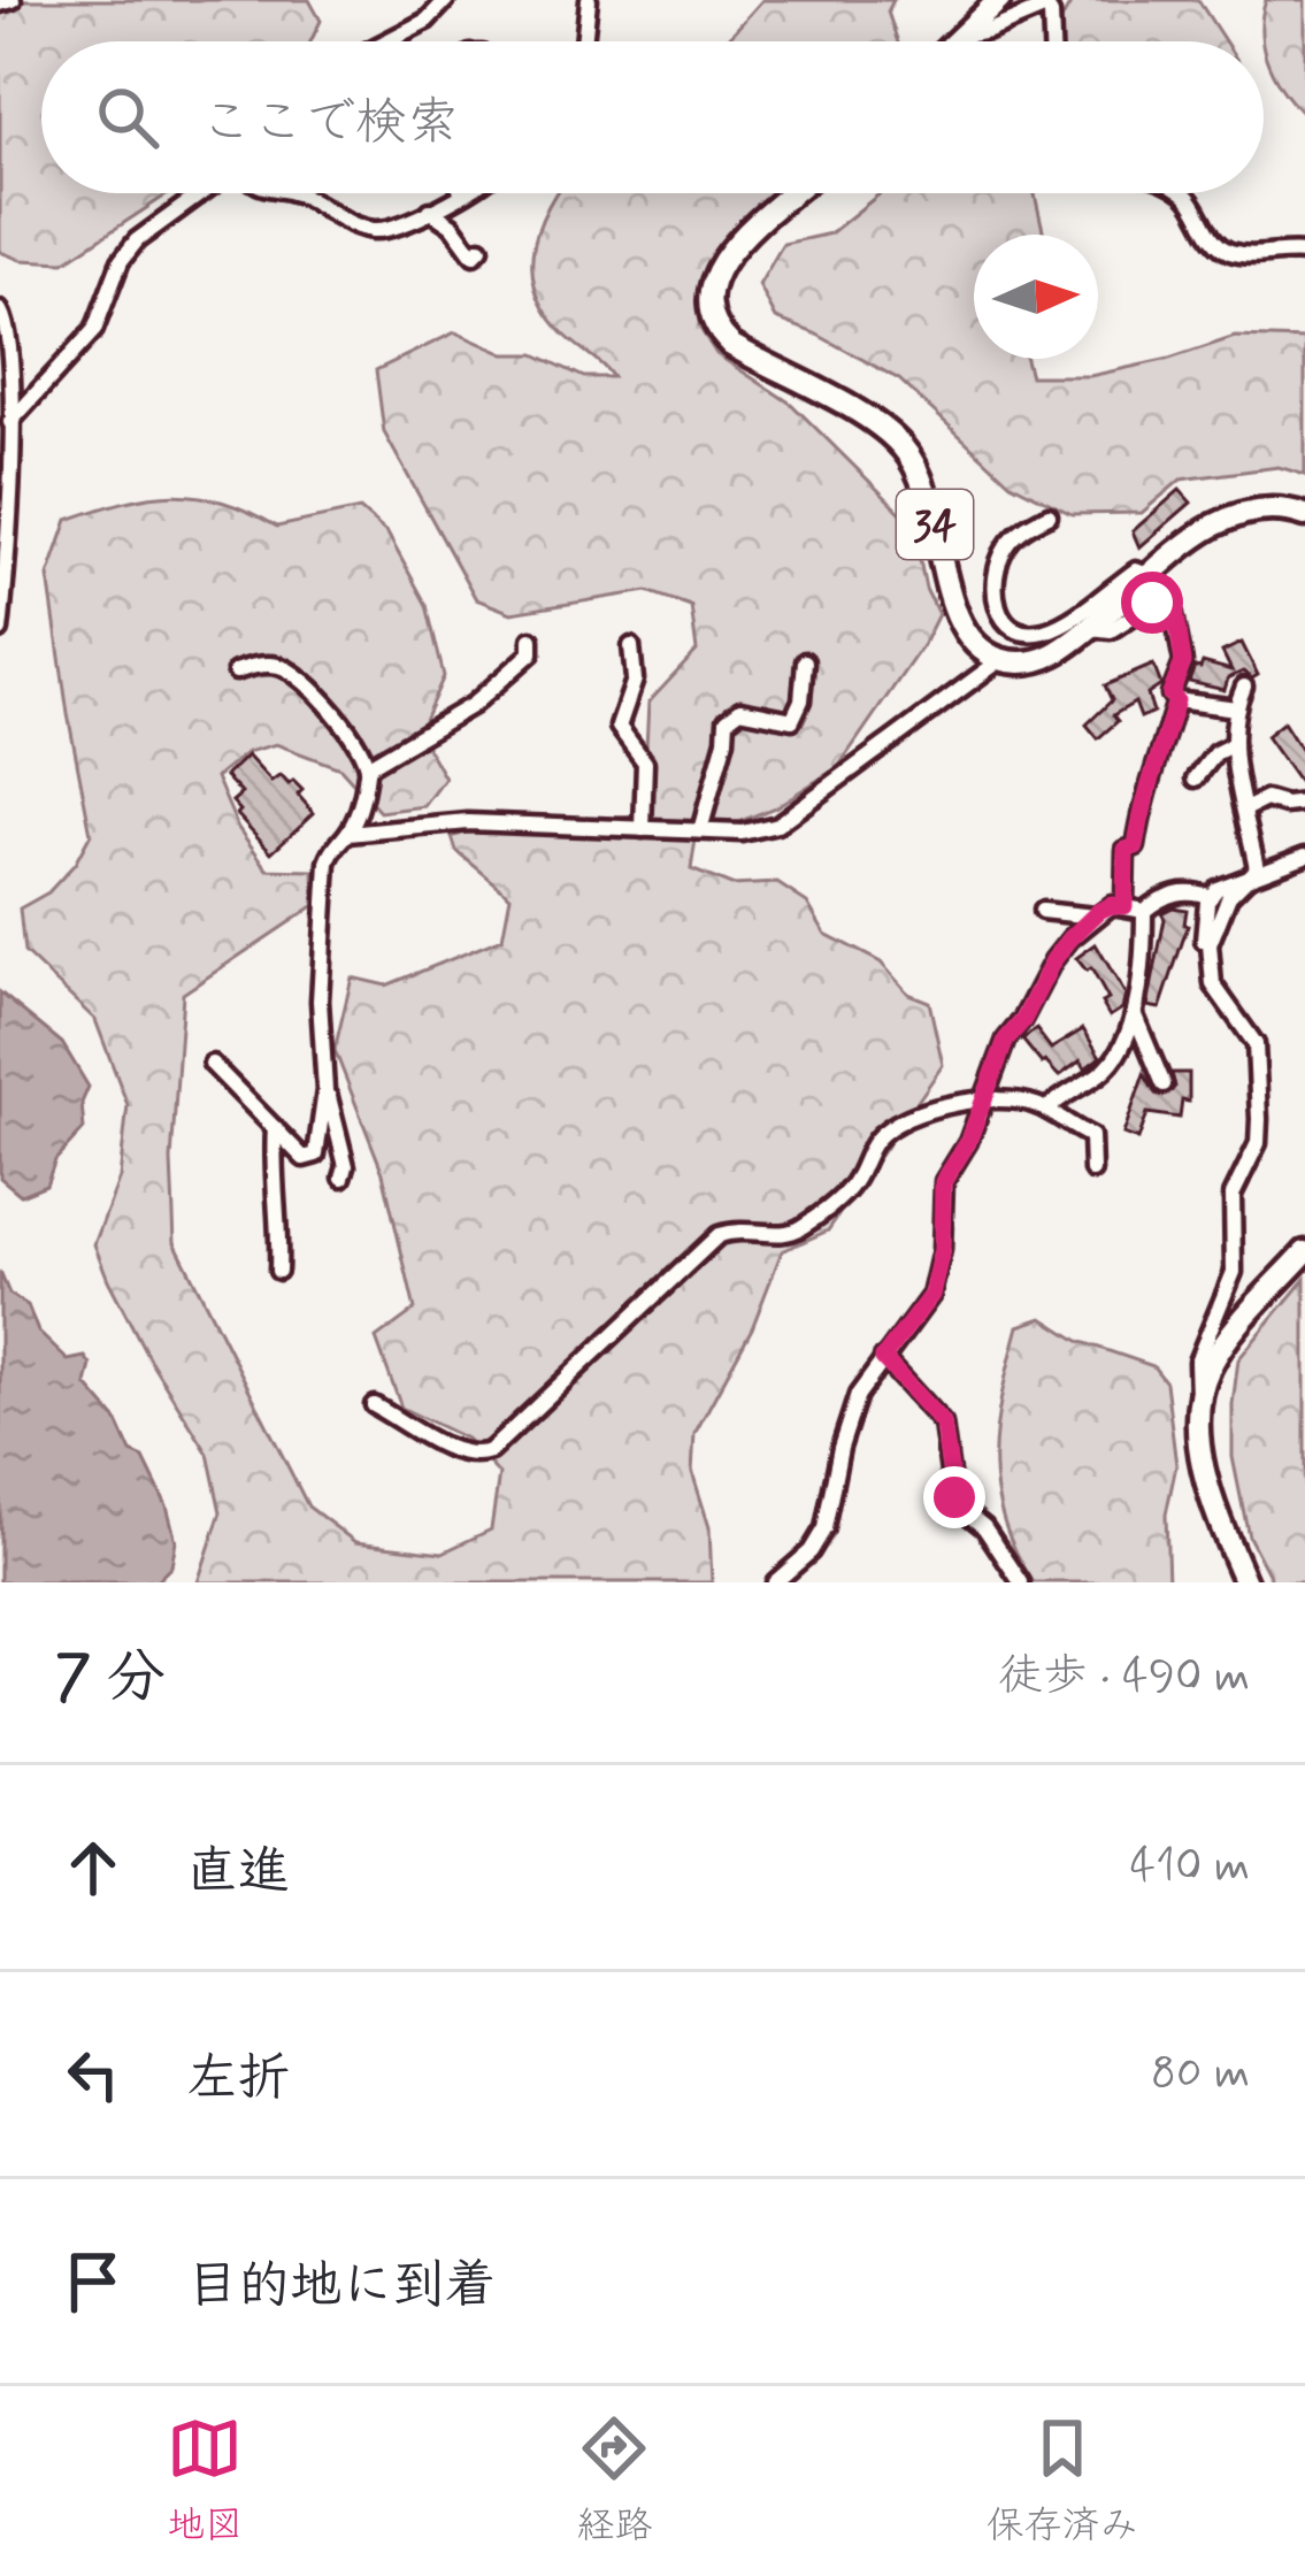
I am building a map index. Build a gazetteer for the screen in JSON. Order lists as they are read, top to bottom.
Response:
{
  "streets": {
    "main road": ["34"]
  },
  "north": "right",
  "page": {
    "search": "ここで検索",
    "heading": ["7 分", "徒歩 · 490 m"],
    "list": [
      ["直進", "410 m"],
      ["左折", "80 m"],
      "目的地に到着"
    ],
    "nav": ["地図", "経路", "保存済み"]
  }
}
